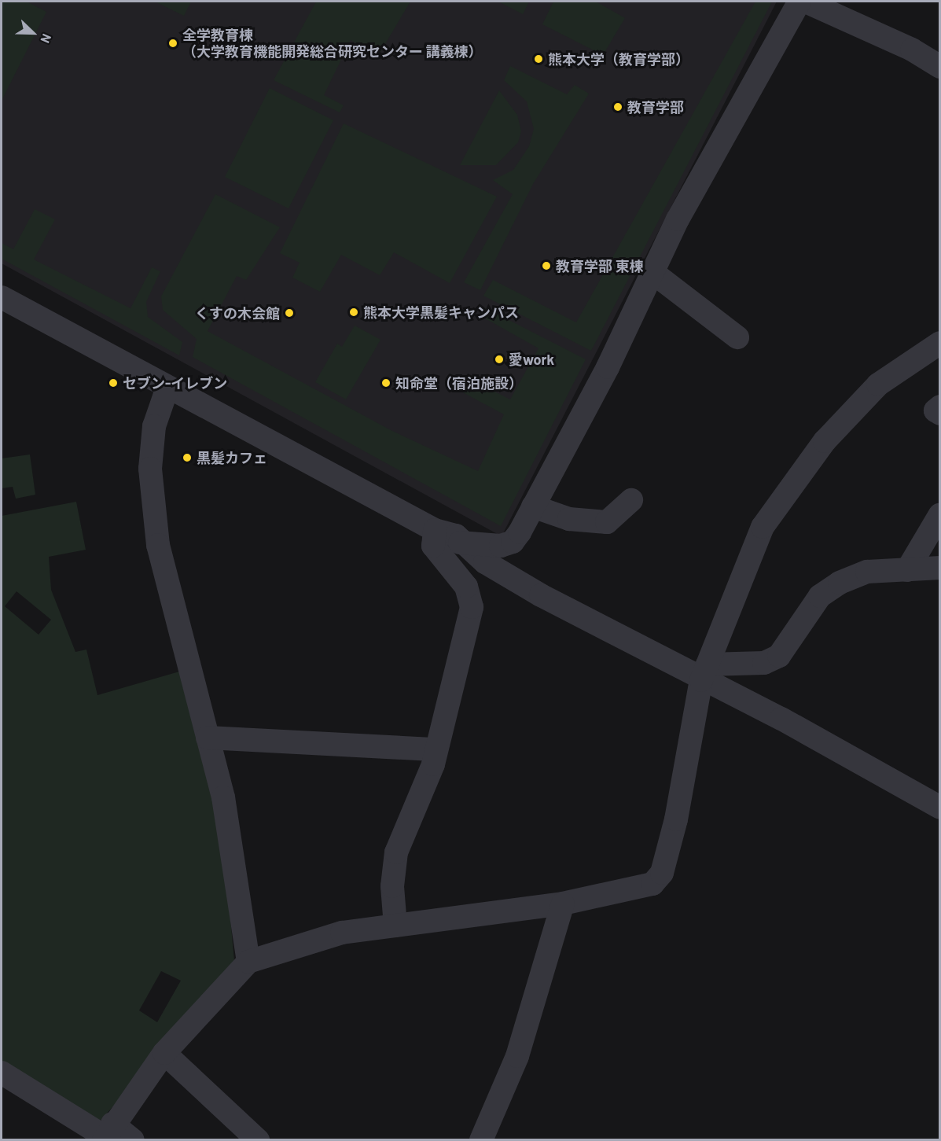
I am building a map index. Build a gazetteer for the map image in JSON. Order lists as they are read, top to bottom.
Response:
{
  "places": [
    "全学教育棟 （大学教育機能開発総合研究センター 講義棟）",
    "熊本大学（教育学部）",
    "教育学部",
    "教育学部 東棟",
    "熊本大学黒髪キャンパス",
    "くすの木会館",
    "愛work",
    "セブン-イレブン",
    "知命堂（宿泊施設）",
    "黒髪カフェ"
  ],
  "north": "bottom right"
}
